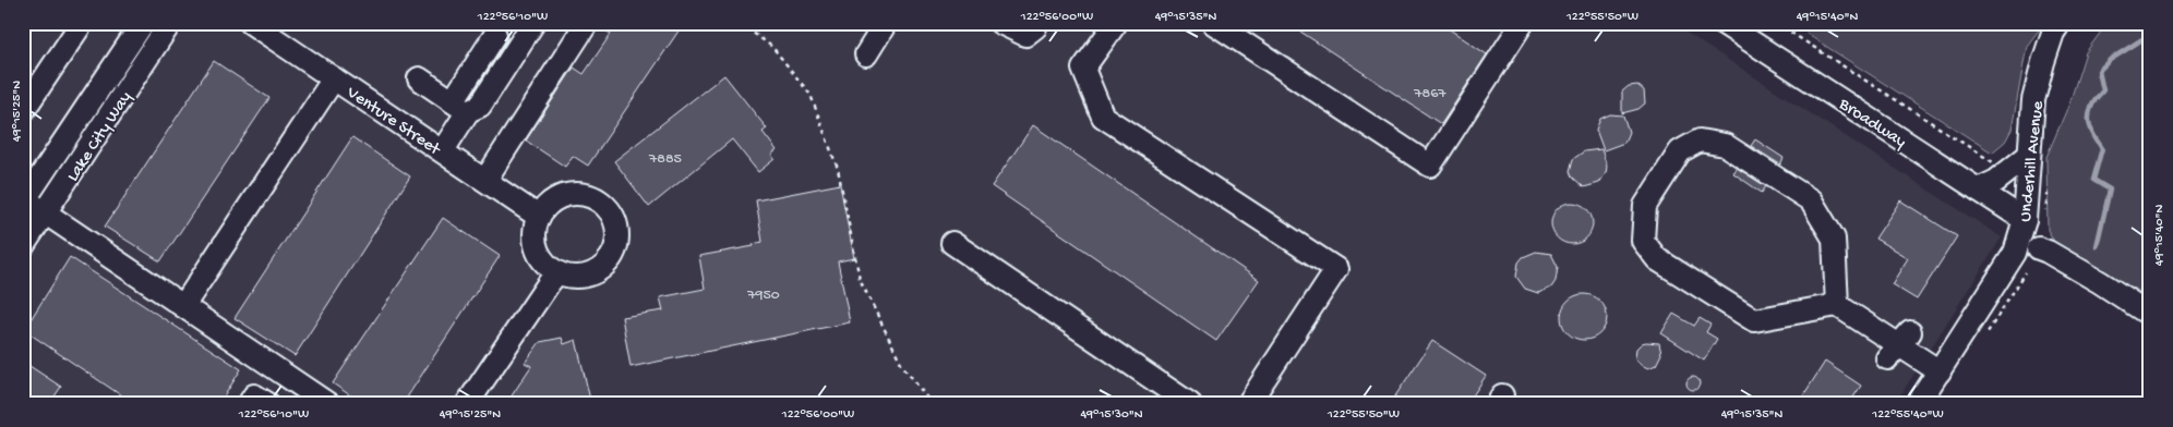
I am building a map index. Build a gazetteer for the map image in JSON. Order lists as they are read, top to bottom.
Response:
{
  "streets": {
    "street": [
      "Venture Street",
      "Broadway",
      "Lake City Way",
      "Underhill Avenue"
    ]
  },
  "crossings": [
    ["Broadway", "Underhill Avenue"]
  ],
  "house_numbers": ["7867", "7885", "7950"],
  "coordinates": [
    "122°56'10\"W",
    "122°56'00\"W",
    "49°15'35\"N",
    "122°55'50\"W",
    "49°15'40\"N",
    "49°15'25\"N",
    "49°15'30\"N",
    "122°55'40\"W"
  ]
}
